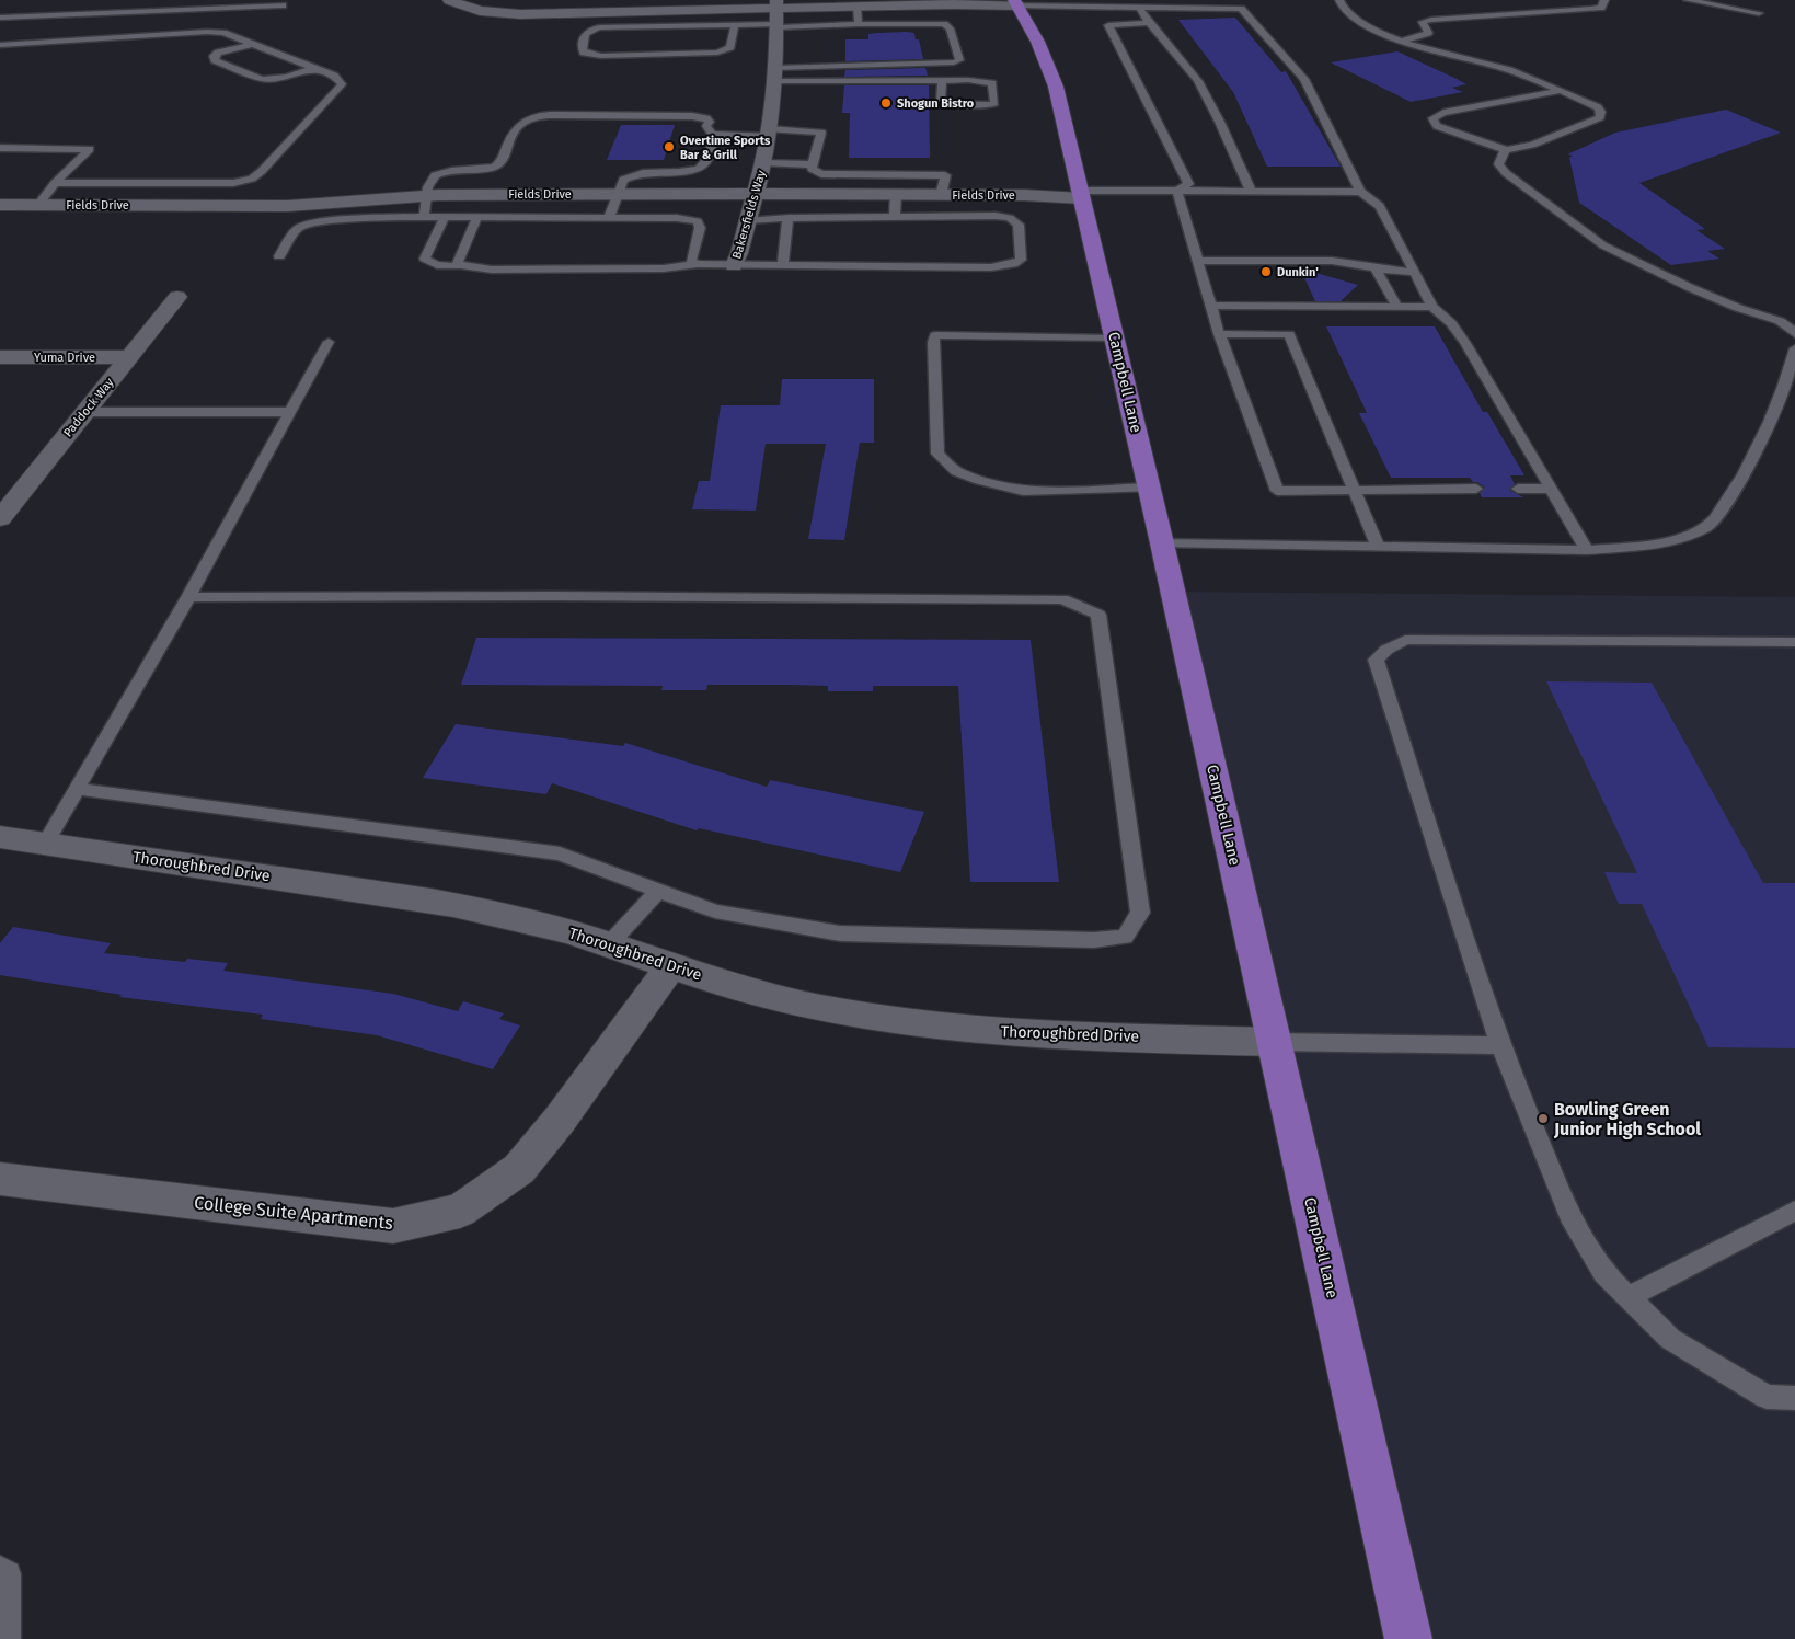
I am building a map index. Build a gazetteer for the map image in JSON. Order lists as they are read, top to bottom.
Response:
{
  "streets": {
    "main road": ["Campbell Lane"],
    "street": [
      "Fields Drive",
      "Bakersfields Way",
      "Yuma Drive",
      "Paddock Way",
      "Thoroughbred Drive",
      "College Suite Apartments"
    ]
  },
  "crossings": [
    ["Fields Drive", "Bakersfields Way"],
    ["Fields Drive", "Campbell Lane"],
    ["Yuma Drive", "Paddock Way"],
    ["Campbell Lane", "Thoroughbred Drive"],
    ["Thoroughbred Drive", "College Suite Apartments"]
  ],
  "places": [
    "Shogun Bistro",
    "Overtime Sports Bar & Grill",
    "Dunkin'",
    "Bowling Green Junior High School"
  ]
}
